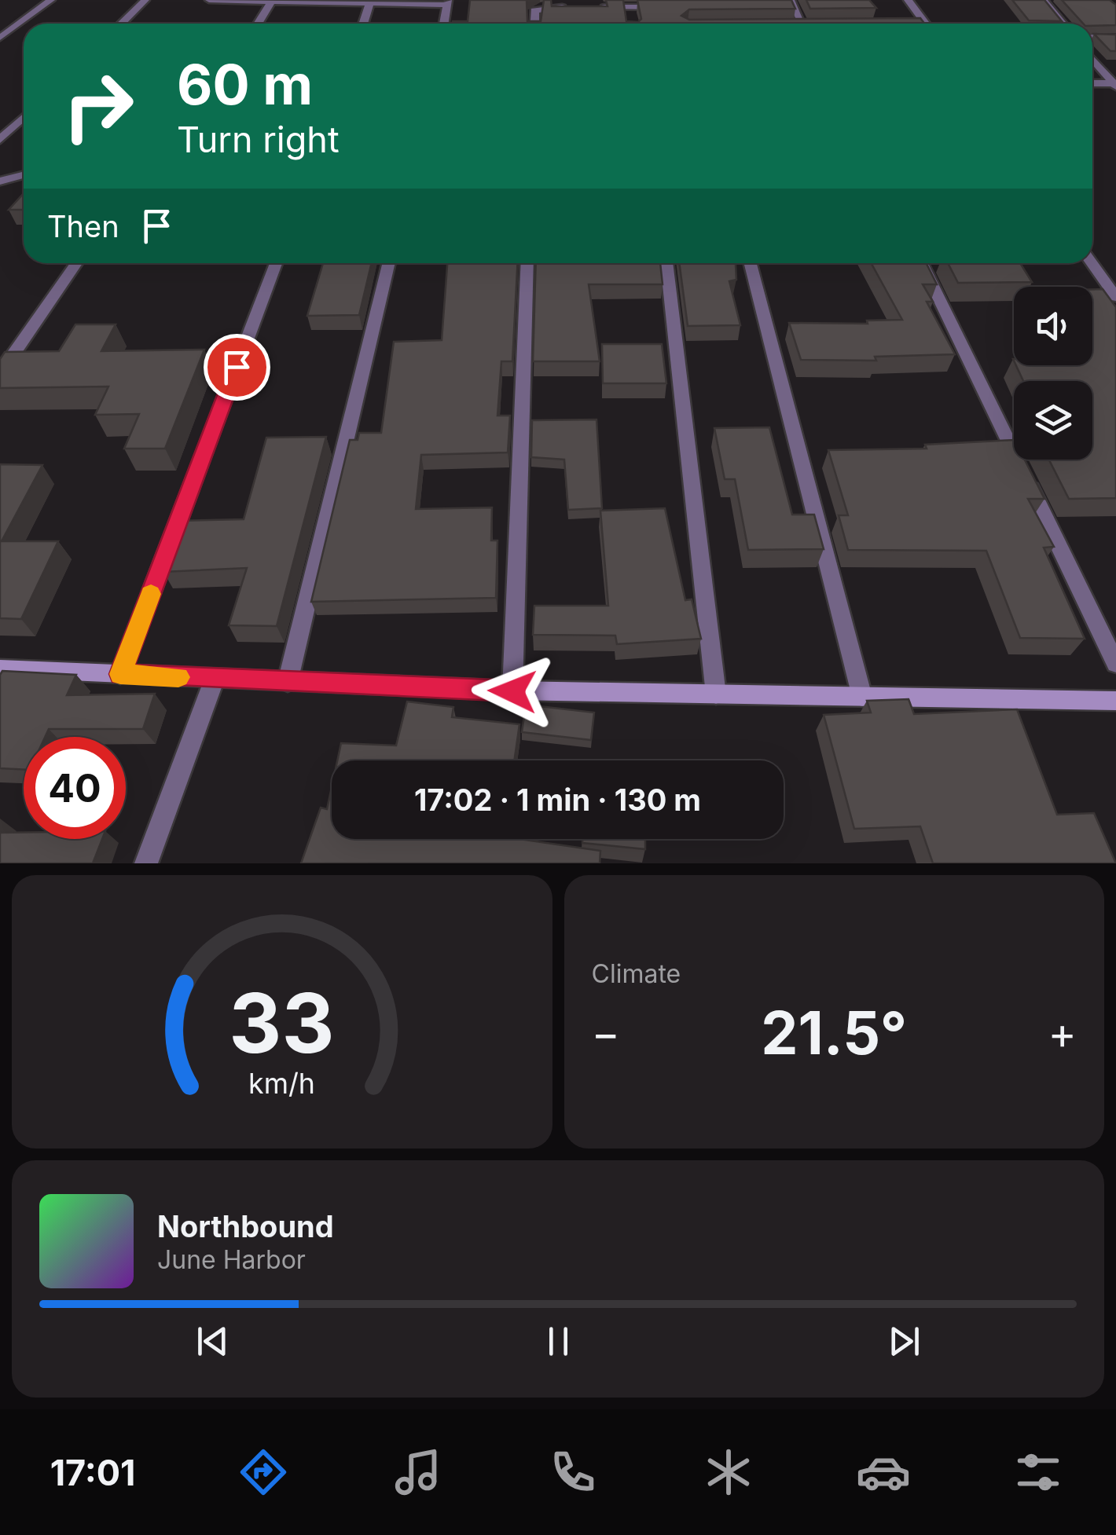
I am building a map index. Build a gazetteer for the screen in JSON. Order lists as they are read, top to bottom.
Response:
{
  "page": {
    "turn": ["60 m", "Turn right"],
    "then": "Then",
    "limit": "40",
    "trip": "17:02 · 1 min · 130 m",
    "tile": "Climate",
    "heat": ["−", "21.5°", "+"],
    "song": ["Northbound", "June Harbor"],
    "tabs": "17:01",
    "gauge": ["33", "km/h"]
  }
}
